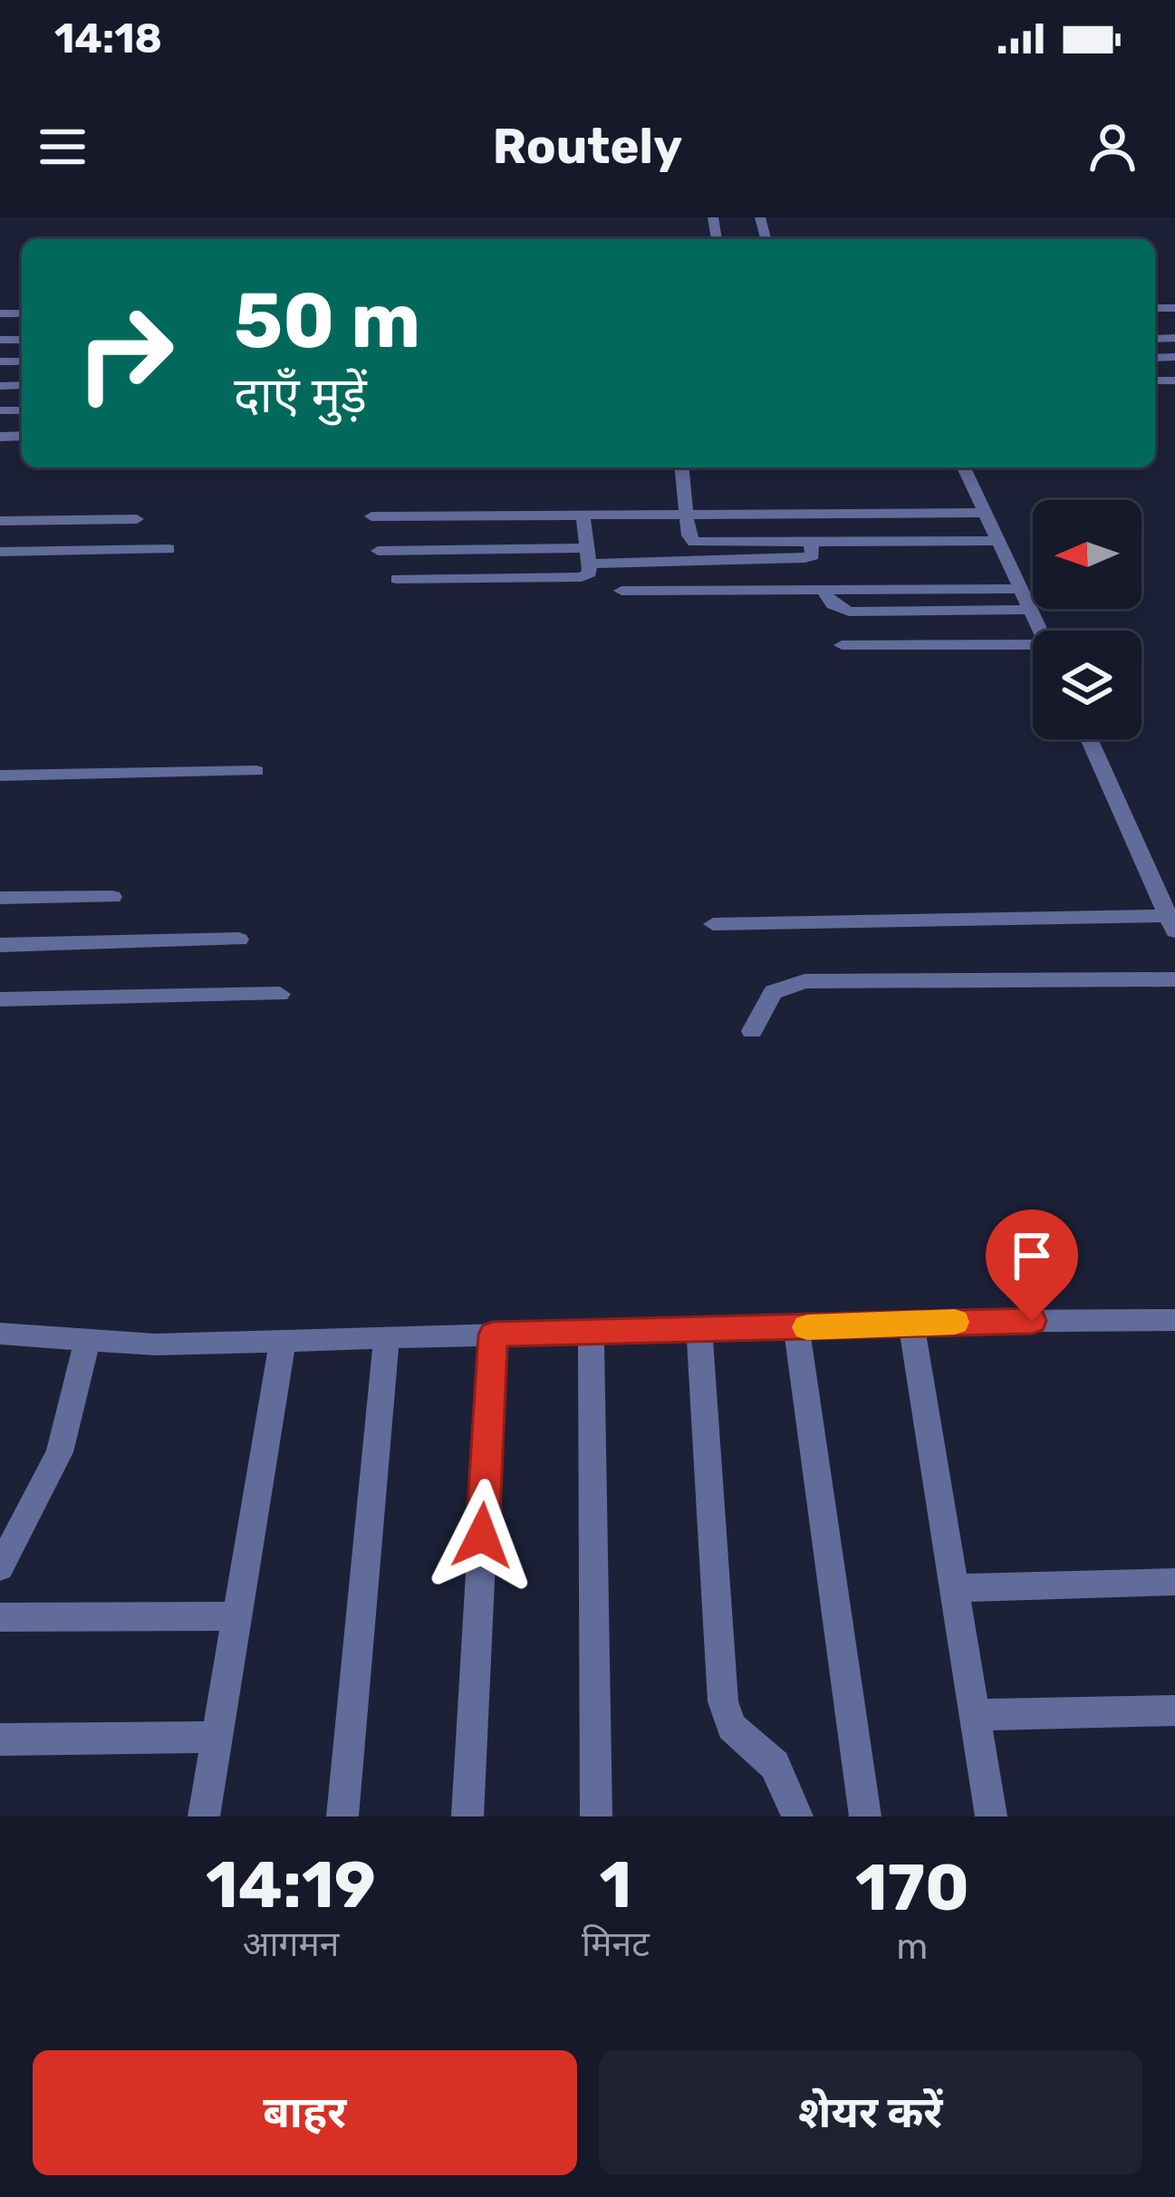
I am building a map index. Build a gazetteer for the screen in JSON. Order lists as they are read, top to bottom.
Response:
{
  "north": "left",
  "page": {
    "status": "14:18",
    "header": "Routely",
    "turn": ["50 m", "दाएँ मुड़ें"],
    "eta": [
      "14:19",
      "आगमन",
      "1",
      "मिनट",
      "170",
      "m"
    ],
    "buttons": ["बाहर", "शेयर करें"]
  }
}
